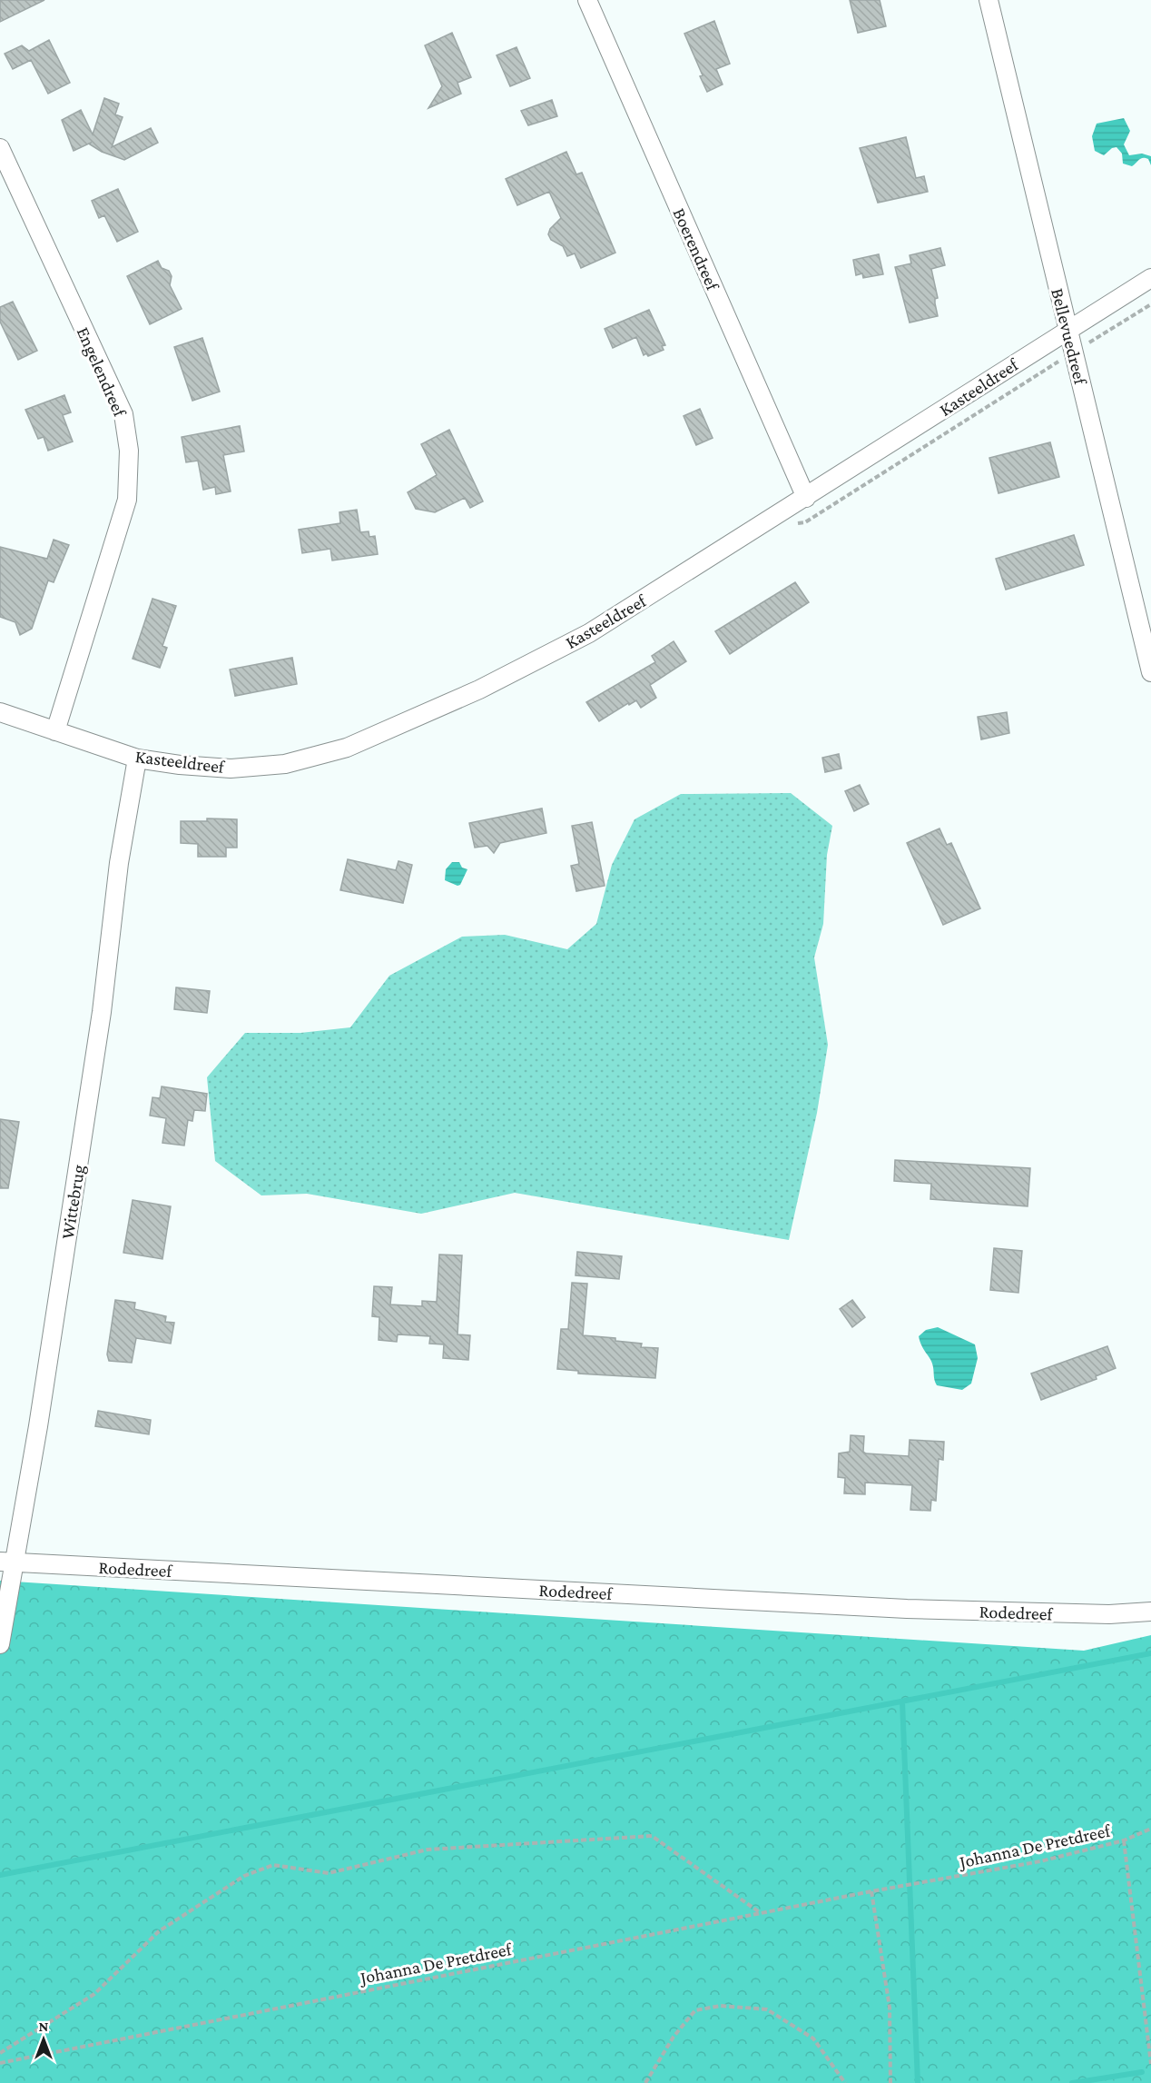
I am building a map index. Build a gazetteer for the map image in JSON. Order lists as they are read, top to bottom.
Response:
{
  "streets": {
    "street": [
      "Boerendreef",
      "Bellevuedreef",
      "Engelendreef",
      "Kasteeldreef",
      "Wittebrug",
      "Rodedreef"
    ],
    "path": ["Johanna De Pretdreef"]
  },
  "crossings": [
    ["Boerendreef", "Kasteeldreef"],
    ["Bellevuedreef", "Kasteeldreef"],
    ["Engelendreef", "Kasteeldreef"],
    ["Kasteeldreef", "Wittebrug"],
    ["Wittebrug", "Rodedreef"]
  ],
  "north": "top"
}
